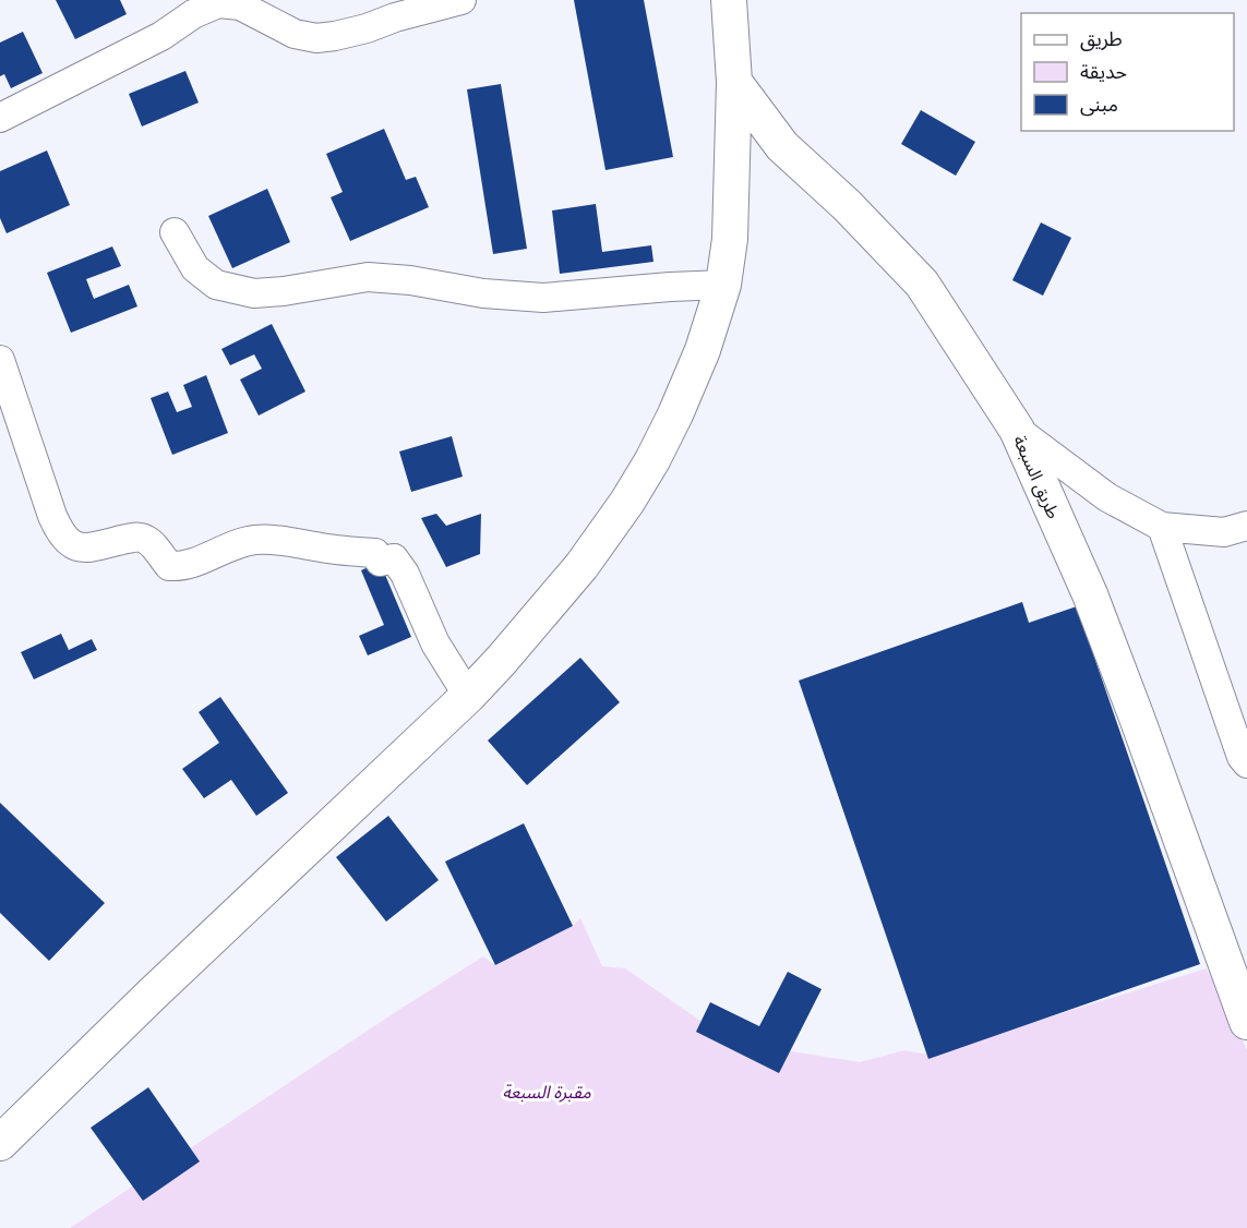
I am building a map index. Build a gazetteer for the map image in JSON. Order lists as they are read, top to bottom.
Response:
{
  "streets": {
    "street": ["طريق السبعة"]
  },
  "parks": ["مقبرة السبعة"],
  "legend": ["طريق", "حديقة", "مبنى"]
}
